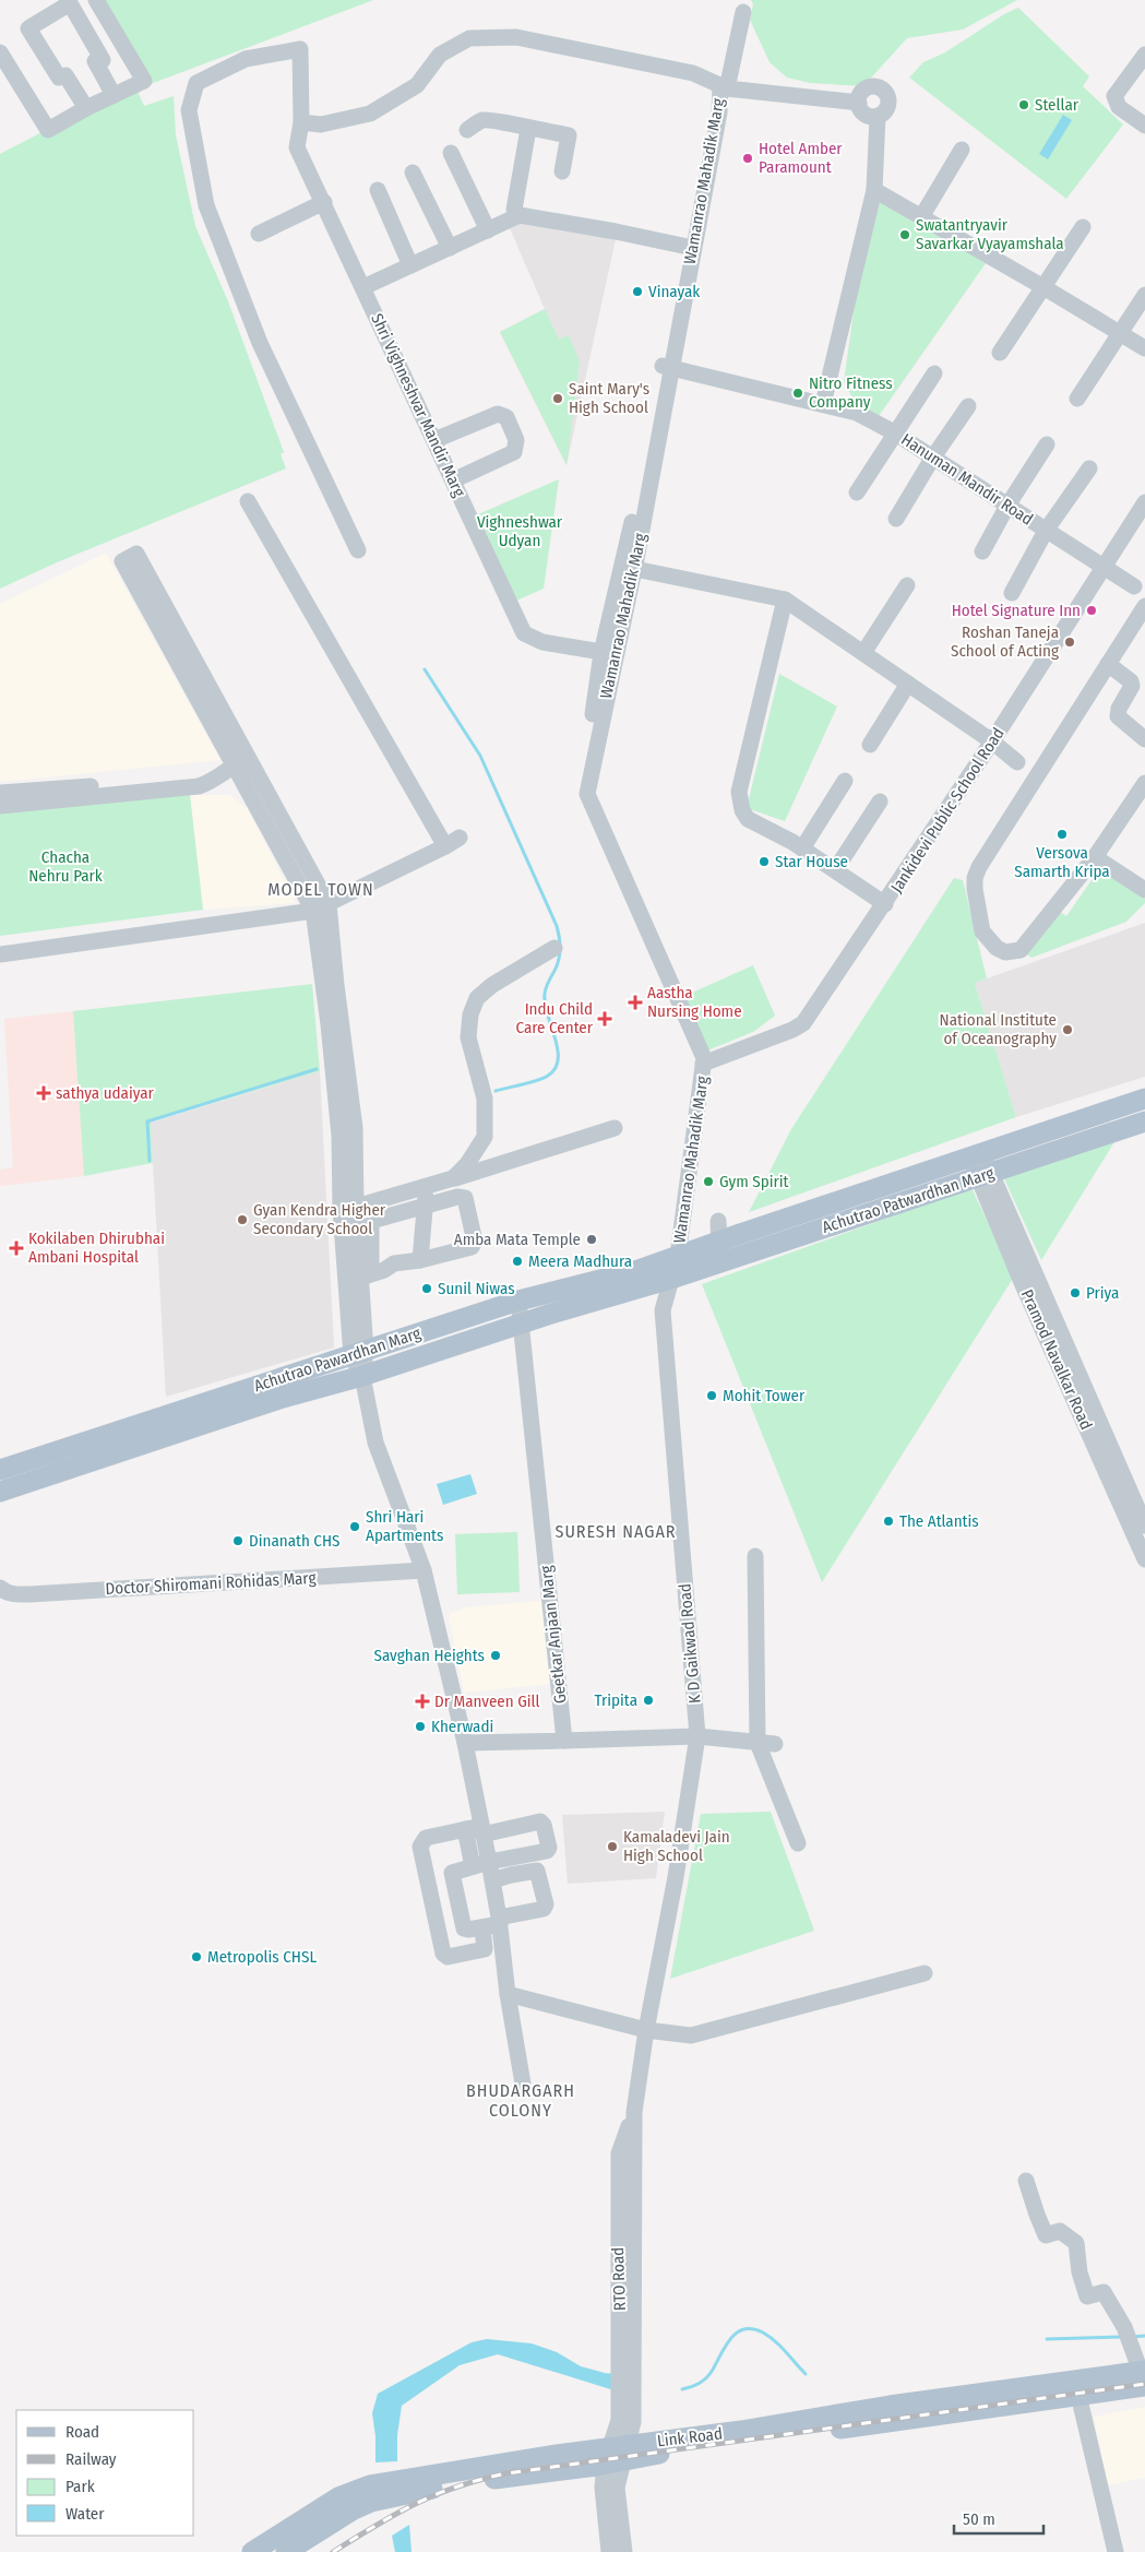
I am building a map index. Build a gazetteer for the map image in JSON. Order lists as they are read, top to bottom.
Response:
{
  "streets": {
    "main road": ["Achutrao Patwardhan Marg", "Achutrao Pawardhan Marg", "Link Road"],
    "street": [
      "Wamanrao Mahadik Marg",
      "Shri Vighneshvar Mandir Marg",
      "Hanuman Mandir Road",
      "Jankidevi Public School Road",
      "Pramod Navalkar Road",
      "Doctor Shiromani Rohidas Marg",
      "Geetkar Anjaan Marg",
      "K D Gaikwad Road",
      "RTO Road"
    ]
  },
  "crossings": [
    ["Wamanrao Mahadik Marg", "Shri Vighneshvar Mandir Marg"],
    ["Wamanrao Mahadik Marg", "Hanuman Mandir Road"],
    ["Wamanrao Mahadik Marg", "Jankidevi Public School Road"],
    ["Wamanrao Mahadik Marg", "Achutrao Patwardhan Marg"],
    ["Wamanrao Mahadik Marg", "Achutrao Pawardhan Marg"],
    ["Wamanrao Mahadik Marg", "K D Gaikwad Road"],
    ["Hanuman Mandir Road", "Jankidevi Public School Road"],
    ["Achutrao Patwardhan Marg", "Achutrao Pawardhan Marg"],
    ["Achutrao Patwardhan Marg", "Pramod Navalkar Road"],
    ["Achutrao Patwardhan Marg", "K D Gaikwad Road"],
    ["Achutrao Pawardhan Marg", "Geetkar Anjaan Marg"],
    ["Achutrao Pawardhan Marg", "K D Gaikwad Road"],
    ["K D Gaikwad Road", "RTO Road"],
    ["RTO Road", "Link Road"]
  ],
  "districts": ["MODEL TOWN", "SURESH NAGAR", "BHUDARGARH COLONY"],
  "parks": ["Vighneshwar Udyan", "Chacha Nehru Park"],
  "places": {
    "other": [
      "Stellar",
      "Hotel Amber Paramount",
      "Swatantryavir Savarkar Vyayamshala",
      "Vinayak",
      "Nitro Fitness Company",
      "Saint Mary's High School",
      "Hotel Signature Inn",
      "Roshan Taneja School of Acting",
      "Versova Samarth Kripa",
      "Star House",
      "National Institute of Oceanography",
      "Gym Spirit",
      "Gyan Kendra Higher Secondary School",
      "Amba Mata Temple",
      "Meera Madhura",
      "Sunil Niwas",
      "Priya",
      "Mohit Tower",
      "The Atlantis",
      "Shri Hari Apartments",
      "Dinanath CHS",
      "Savghan Heights",
      "Tripita",
      "Kherwadi",
      "Kamaladevi Jain High School",
      "Metropolis CHSL"
    ],
    "health": [
      "Aastha Nursing Home",
      "Indu Child Care Center",
      "sathya udaiyar",
      "Kokilaben Dhirubhai Ambani Hospital",
      "Dr Manveen Gill"
    ]
  },
  "legend": [
    "Road",
    "Railway",
    "Park",
    "Water"
  ],
  "scale_bar": "50 m"
}
